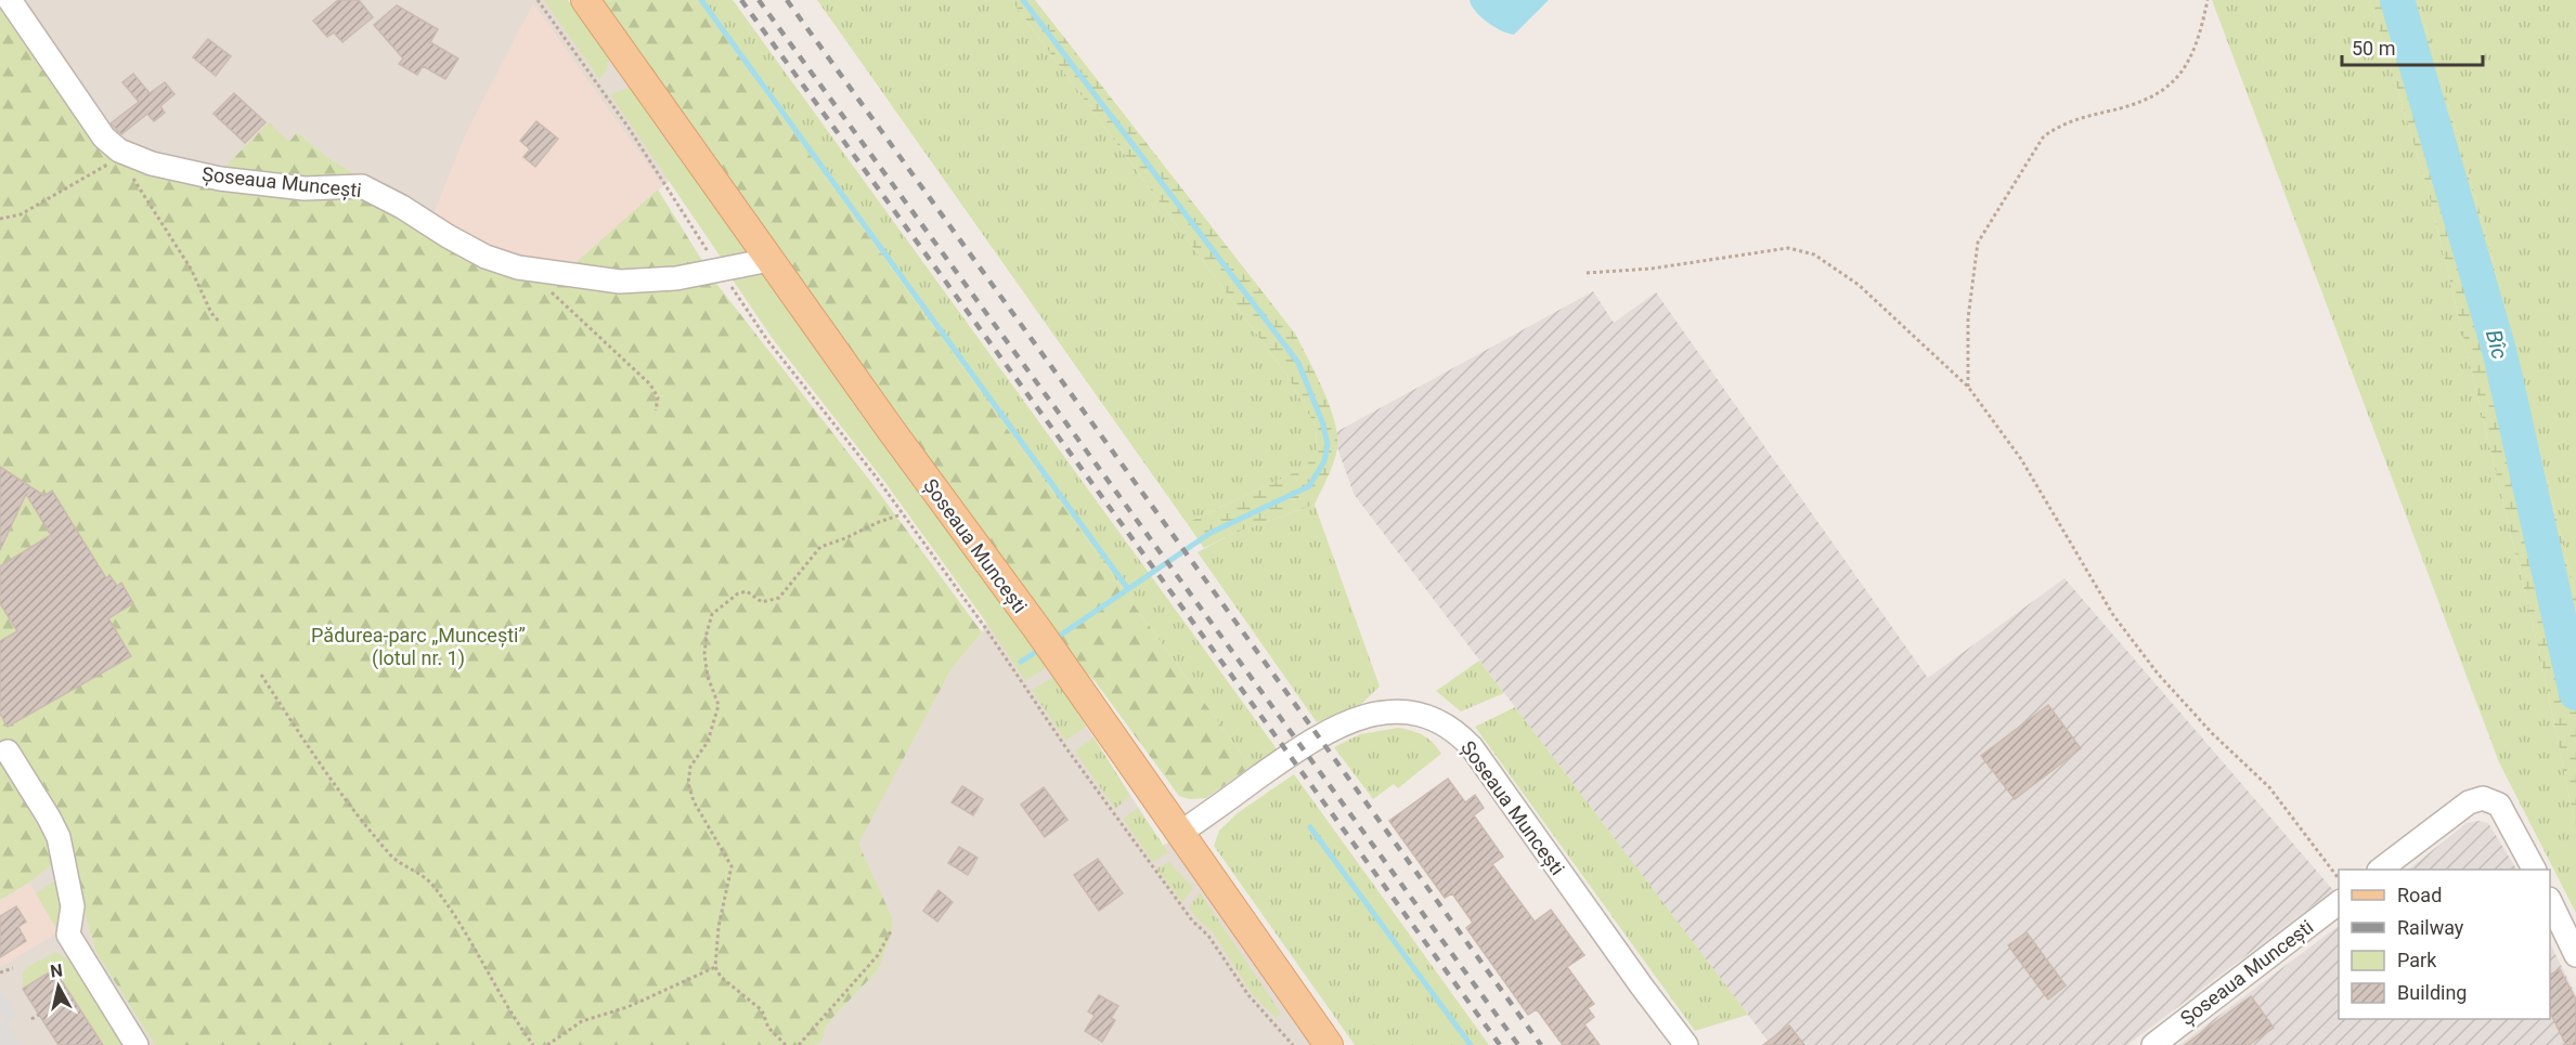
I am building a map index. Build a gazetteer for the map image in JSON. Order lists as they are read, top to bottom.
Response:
{
  "streets": {
    "main road": ["Șoseaua Muncești"]
  },
  "water": ["Bîc"],
  "parks": ["Pădurea-parc „Muncești” (lotul nr. 1)"],
  "legend": [
    "Road",
    "Railway",
    "Park",
    "Building"
  ],
  "scale_bar": "50 m",
  "north": "top"
}
